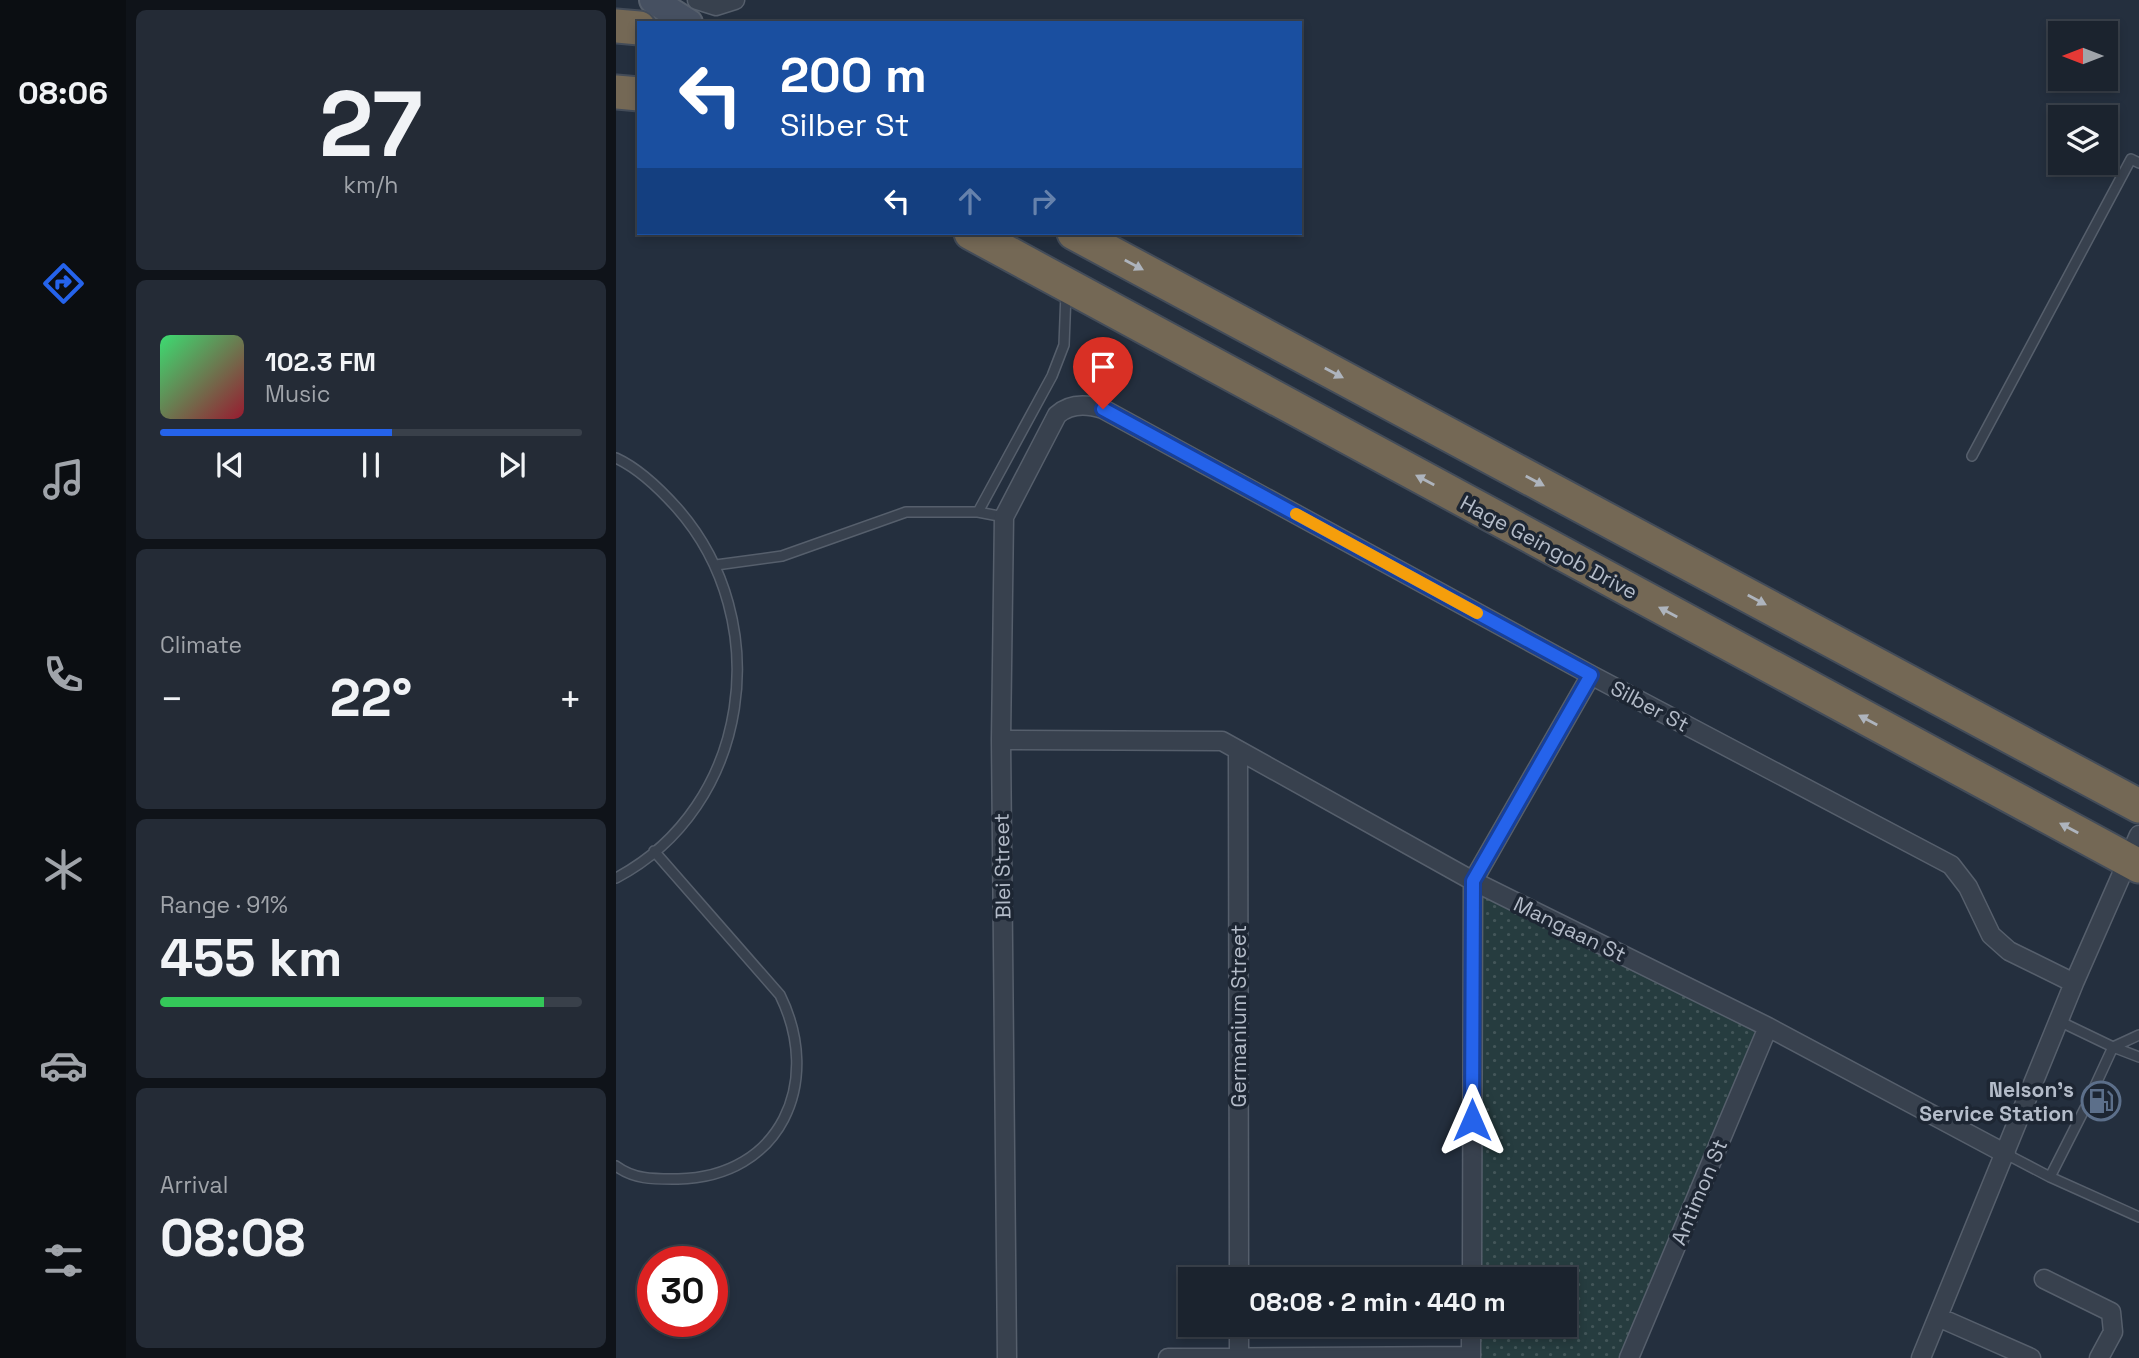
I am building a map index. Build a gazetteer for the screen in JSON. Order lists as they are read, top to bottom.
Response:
{
  "streets": {
    "highway": ["Hage Geingob Drive"],
    "street": [
      "Silber St",
      "Blei Street",
      "Mangaan St",
      "Germanium Street",
      "Antimon St"
    ]
  },
  "crossings": [
    ["Silber St", "Blei Street"],
    ["Blei Street", "Mangaan St"],
    ["Mangaan St", "Germanium Street"],
    ["Mangaan St", "Antimon St"]
  ],
  "places": {
    "fuel station": ["Nelson's Service Station"]
  },
  "north": "left",
  "page": {
    "tabs": "08:06",
    "tile": [
      ["27", "km/h"],
      "Climate",
      ["Range · 91%", "455 km"],
      ["Arrival", "08:08"]
    ],
    "turn": ["200 m", "Silber St"],
    "song": ["102.3 FM", "Music"],
    "heat": ["−", "22°", "+"],
    "limit": "30",
    "trip": "08:08 · 2 min · 440 m"
  }
}
